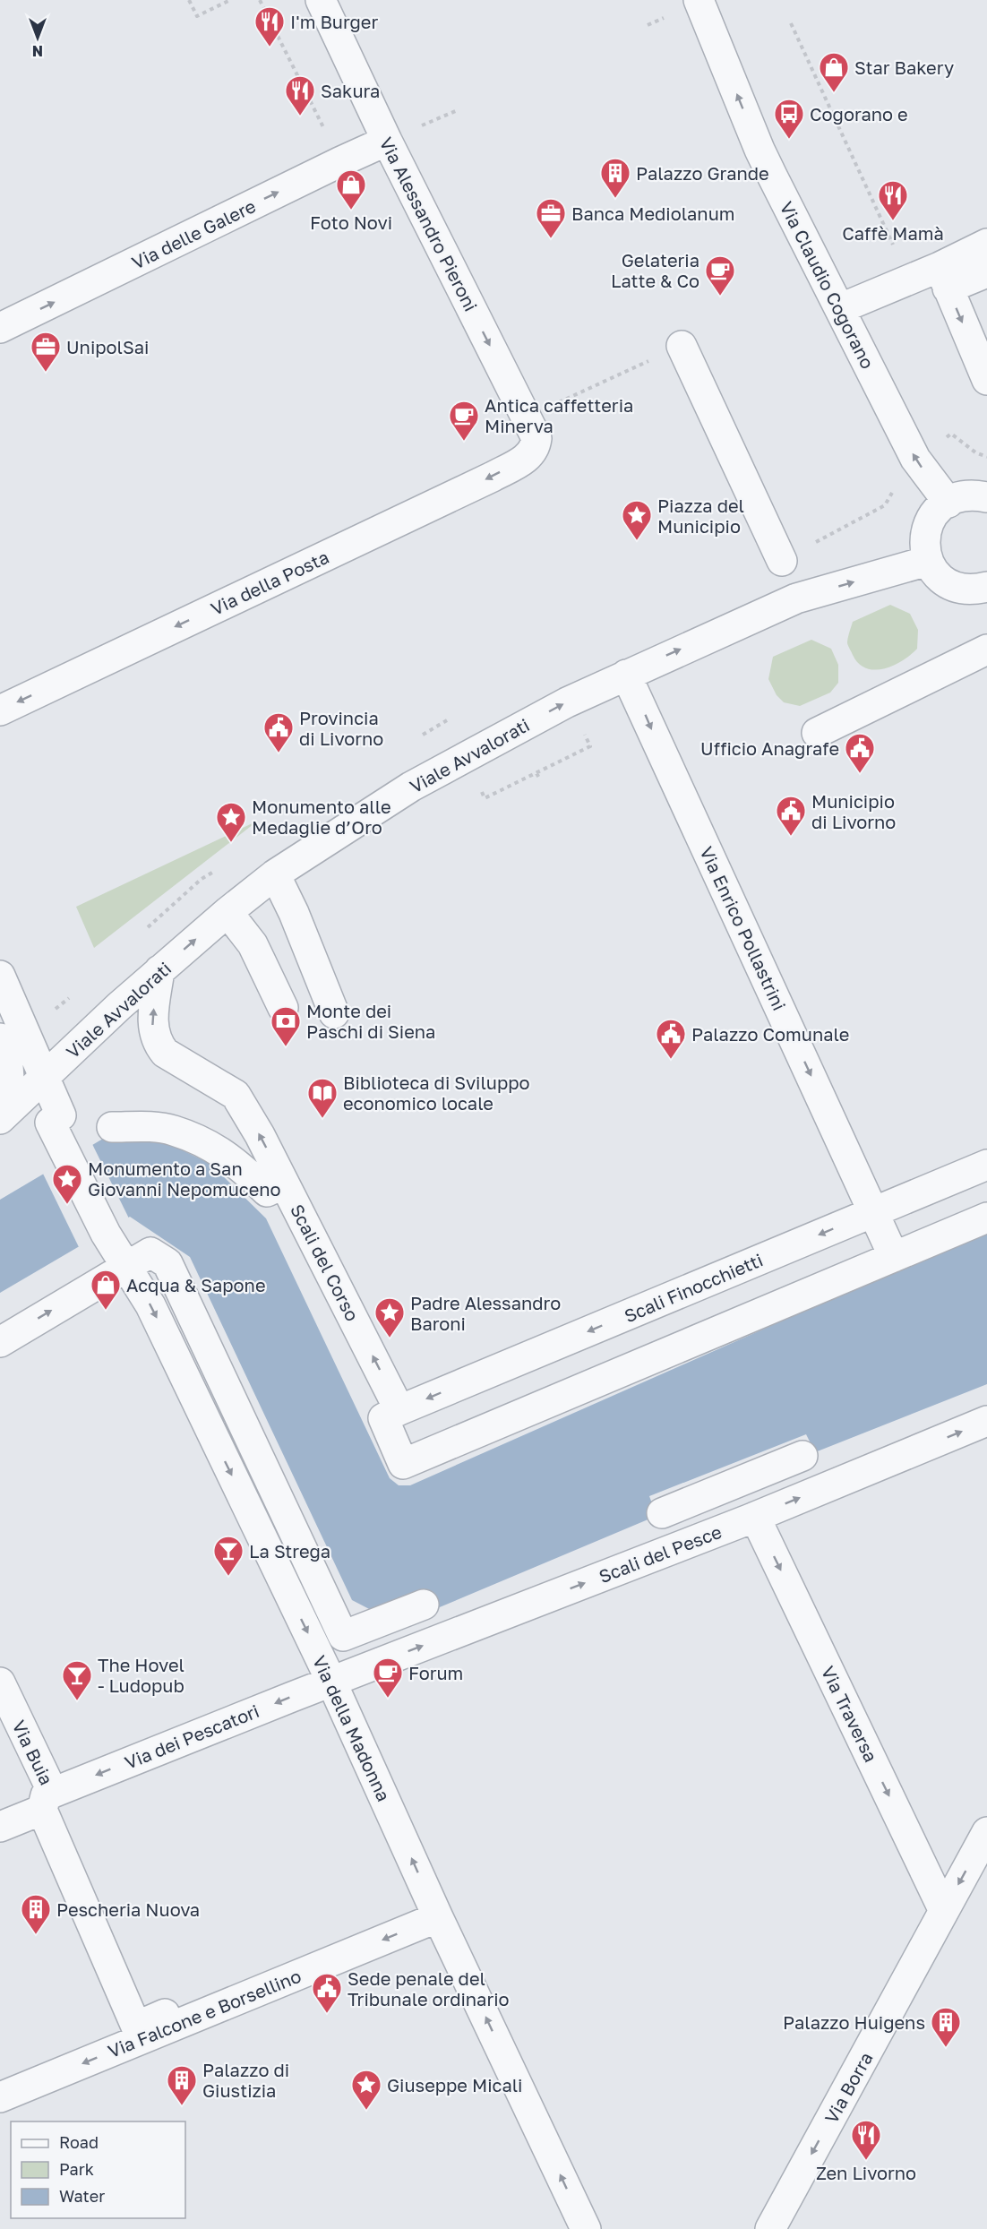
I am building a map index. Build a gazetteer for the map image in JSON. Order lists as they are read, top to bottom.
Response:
{
  "streets": {
    "street": [
      "Via Alessandro Pieroni",
      "Via delle Galere",
      "Via Claudio Cogorano",
      "Via della Posta",
      "Viale Avvalorati",
      "Via Enrico Pollastrini",
      "Scali del Corso",
      "Scali Finocchietti",
      "Scali del Pesce",
      "Via Traversa",
      "Via della Madonna",
      "Via dei Pescatori",
      "Via Buia",
      "Via Falcone e Borsellino",
      "Via Borra"
    ]
  },
  "crossings": [
    ["Via Alessandro Pieroni", "Via delle Galere"],
    ["Via Alessandro Pieroni", "Via della Posta"],
    ["Viale Avvalorati", "Via Enrico Pollastrini"],
    ["Viale Avvalorati", "Scali del Corso"],
    ["Viale Avvalorati", "Via della Madonna"],
    ["Via Enrico Pollastrini", "Scali Finocchietti"],
    ["Scali del Corso", "Scali Finocchietti"],
    ["Scali del Pesce", "Via Traversa"],
    ["Scali del Pesce", "Via della Madonna"],
    ["Scali del Pesce", "Via dei Pescatori"],
    ["Via Traversa", "Via Borra"],
    ["Via della Madonna", "Via dei Pescatori"],
    ["Via della Madonna", "Via Falcone e Borsellino"],
    ["Via dei Pescatori", "Via Buia"],
    ["Via Buia", "Via Falcone e Borsellino"]
  ],
  "one_way": [
    "Via Alessandro Pieroni",
    "Via delle Galere",
    "Via della Posta",
    "Viale Avvalorati",
    "Via Enrico Pollastrini",
    "Scali Finocchietti",
    "Scali del Pesce",
    "Via Traversa",
    "Via dei Pescatori",
    "Via Falcone e Borsellino",
    "Via Borra"
  ],
  "places": {
    "restaurant": [
      "I'm Burger",
      "Sakura",
      "Caffè Mamà",
      "Zen Livorno"
    ],
    "shop": ["Star Bakery", "Foto Novi", "Acqua & Sapone"],
    "bus stop": ["Cogorano e"],
    "building": [
      "Palazzo Grande",
      "Pescheria Nuova",
      "Palazzo Huigens",
      "Palazzo di Giustizia"
    ],
    "office": ["Banca Mediolanum", "UnipolSai"],
    "cafe": ["Gelateria Latte & Co", "Antica caffetteria Minerva", "Forum"],
    "place": [
      "Piazza del Municipio",
      "Monumento alle Medaglie d’Oro",
      "Monumento a San Giovanni Nepomuceno",
      "Padre Alessandro Baroni",
      "Giuseppe Micali"
    ],
    "public building": [
      "Provincia di Livorno",
      "Ufficio Anagrafe",
      "Municipio di Livorno",
      "Palazzo Comunale",
      "Sede penale del Tribunale ordinario"
    ],
    "bank": ["Monte dei Paschi di Siena"],
    "library": ["Biblioteca di Sviluppo economico locale"],
    "bar": ["La Strega", "The Hovel - Ludopub"]
  },
  "legend": ["Road", "Park", "Water"],
  "north": "bottom"
}
